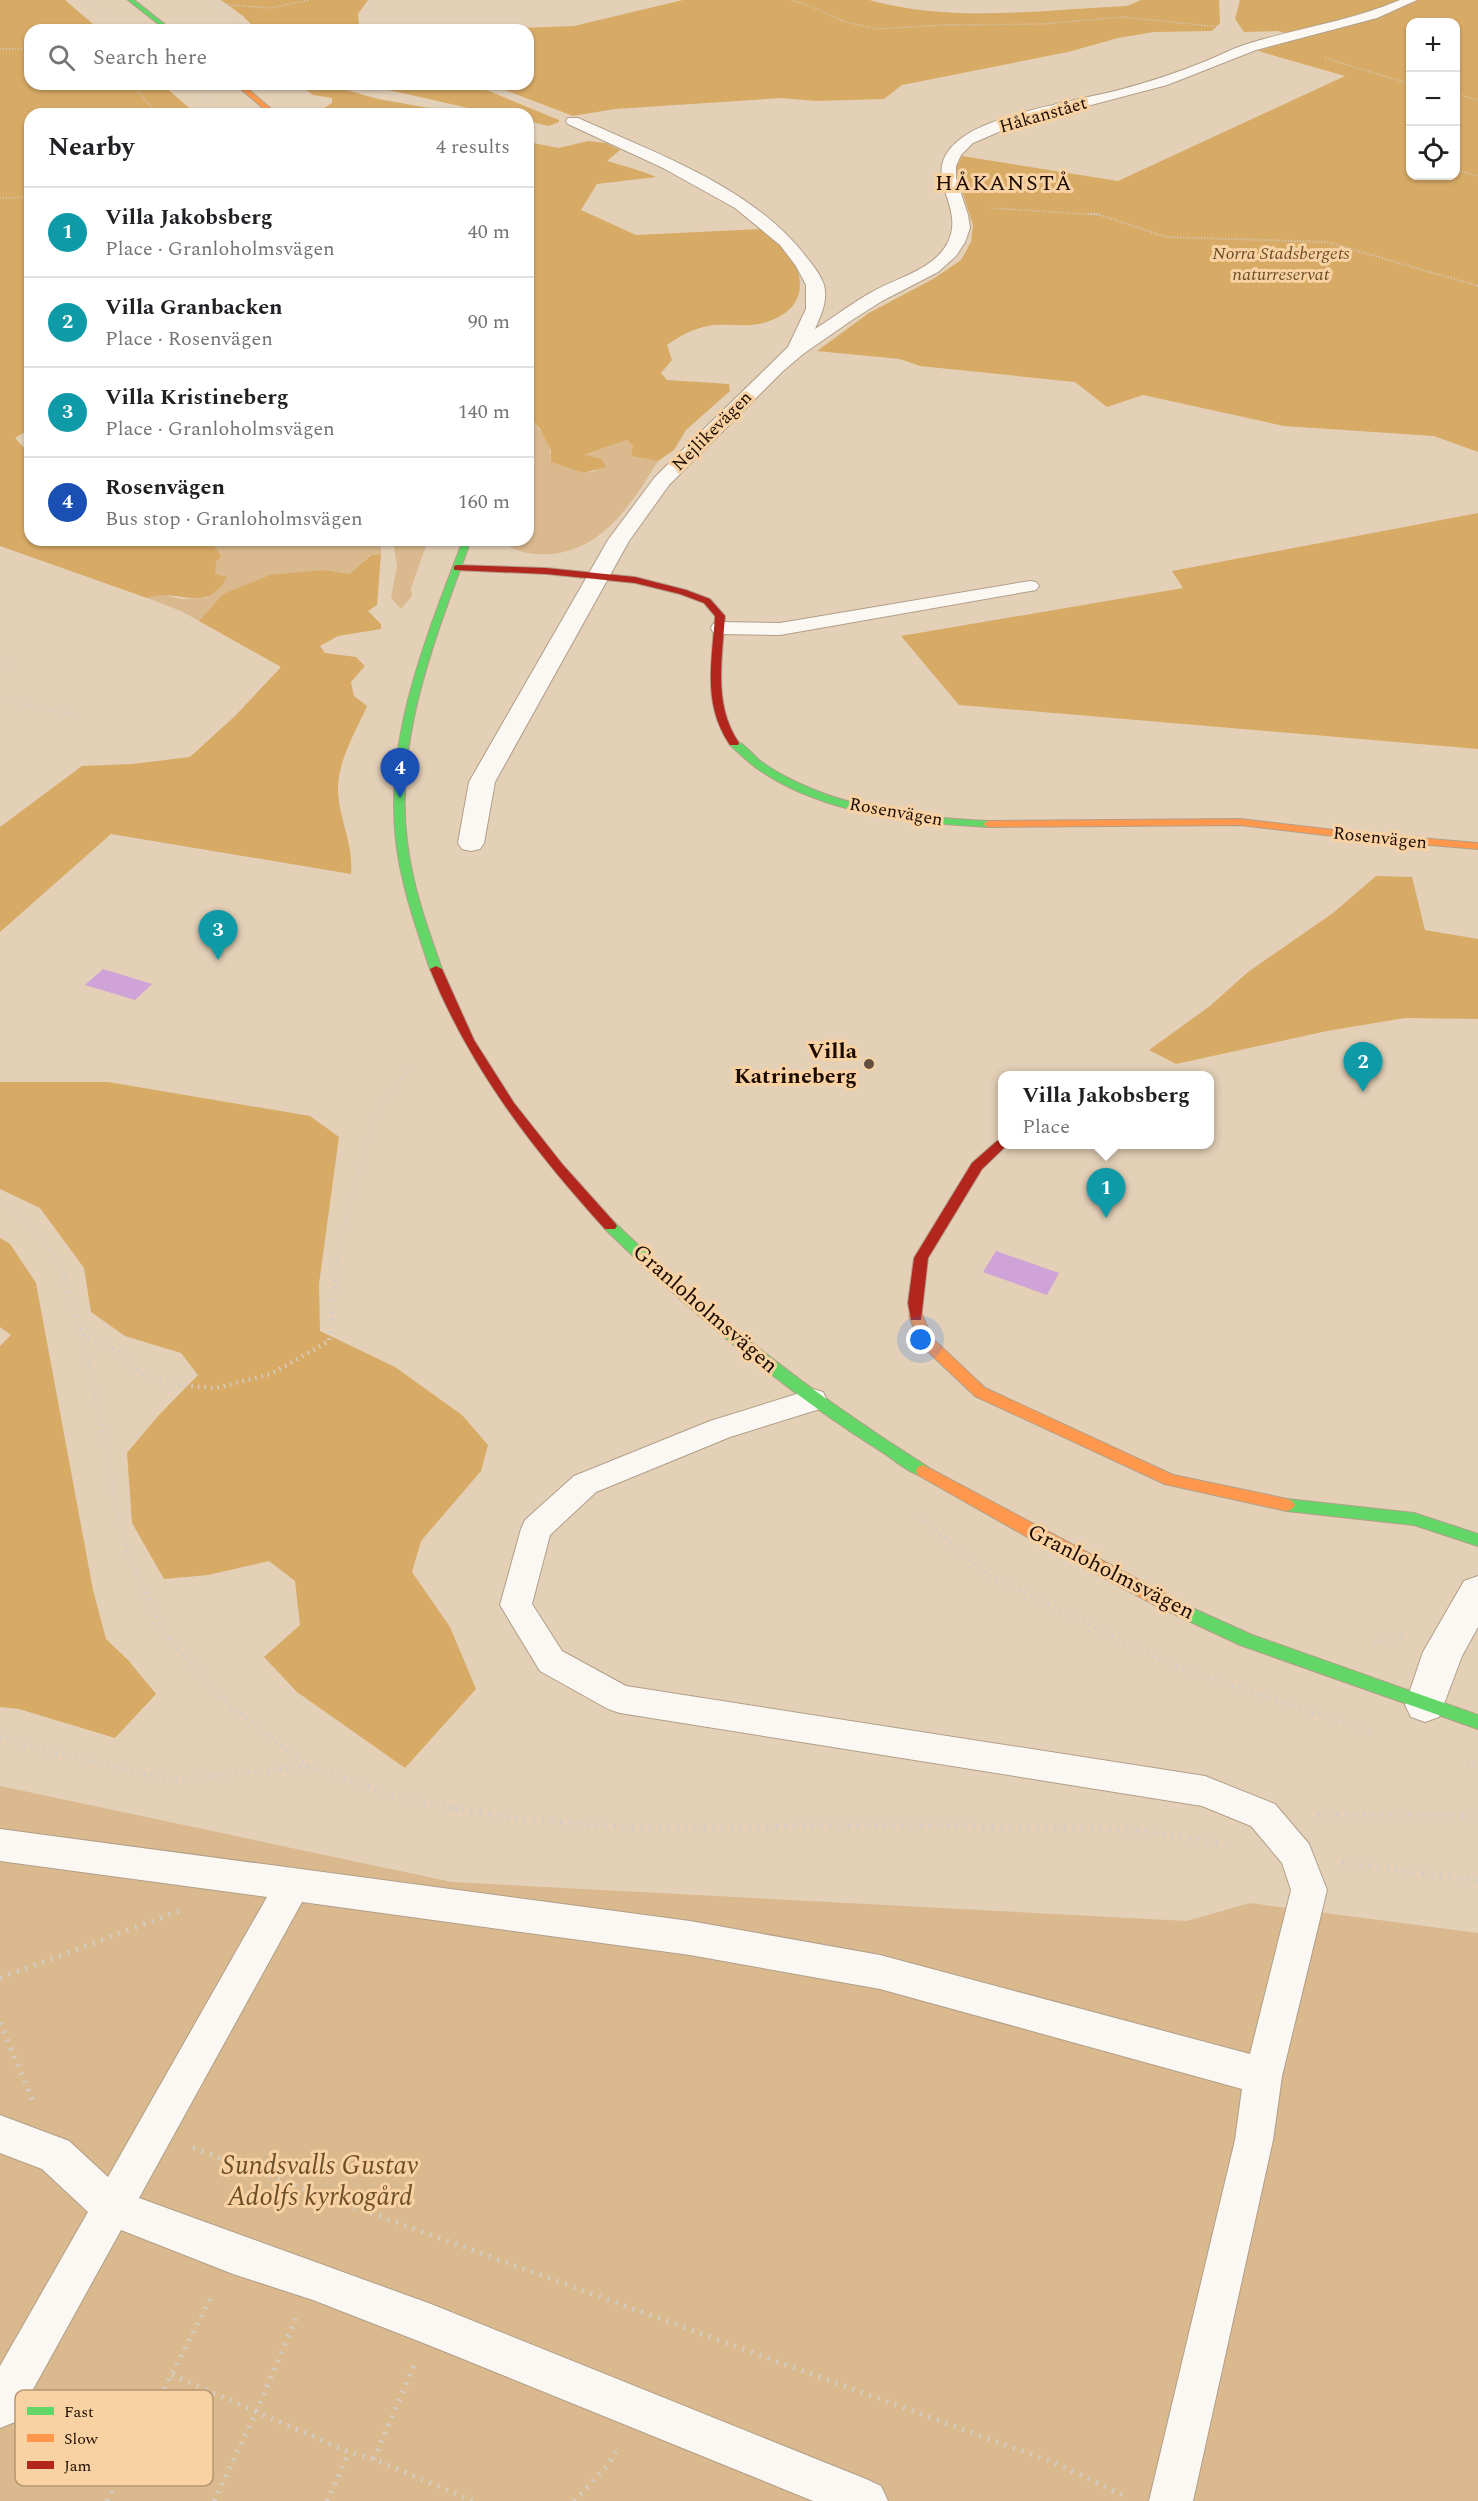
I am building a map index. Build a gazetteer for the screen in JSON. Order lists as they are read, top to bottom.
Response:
{
  "streets": {
    "street": [
      "Håkanstået",
      "Nejlikevägen",
      "Rosenvägen",
      "Granloholmsvägen"
    ]
  },
  "crossings": [
    ["Håkanstået", "Nejlikevägen"],
    ["Nejlikevägen", "Rosenvägen"],
    ["Rosenvägen", "Granloholmsvägen"]
  ],
  "districts": ["HÅKANSTÅ"],
  "parks": ["Norra Stadsbergets naturreservat", "Sundsvalls Gustav Adolfs kyrkogård"],
  "places": ["Villa Katrineberg"],
  "legend": ["Fast", "Slow", "Jam"],
  "page": {
    "map_buttons": ["+", "−"],
    "search": "Search here",
    "heading": ["Nearby", "4 results"],
    "list": [
      {
        "mark": "1",
        "name": "Villa Jakobsberg",
        "note": "Place · Granloholmsvägen",
        "value": "40 m"
      },
      {
        "mark": "2",
        "name": "Villa Granbacken",
        "note": "Place · Rosenvägen",
        "value": "90 m"
      },
      {
        "mark": "3",
        "name": "Villa Kristineberg",
        "note": "Place · Granloholmsvägen",
        "value": "140 m"
      },
      {
        "mark": "4",
        "name": "Rosenvägen",
        "note": "Bus stop · Granloholmsvägen",
        "value": "160 m"
      }
    ],
    "pins": [
      "4",
      "3",
      "2",
      "1"
    ],
    "popup": ["Villa Jakobsberg", "Place"]
  }
}
